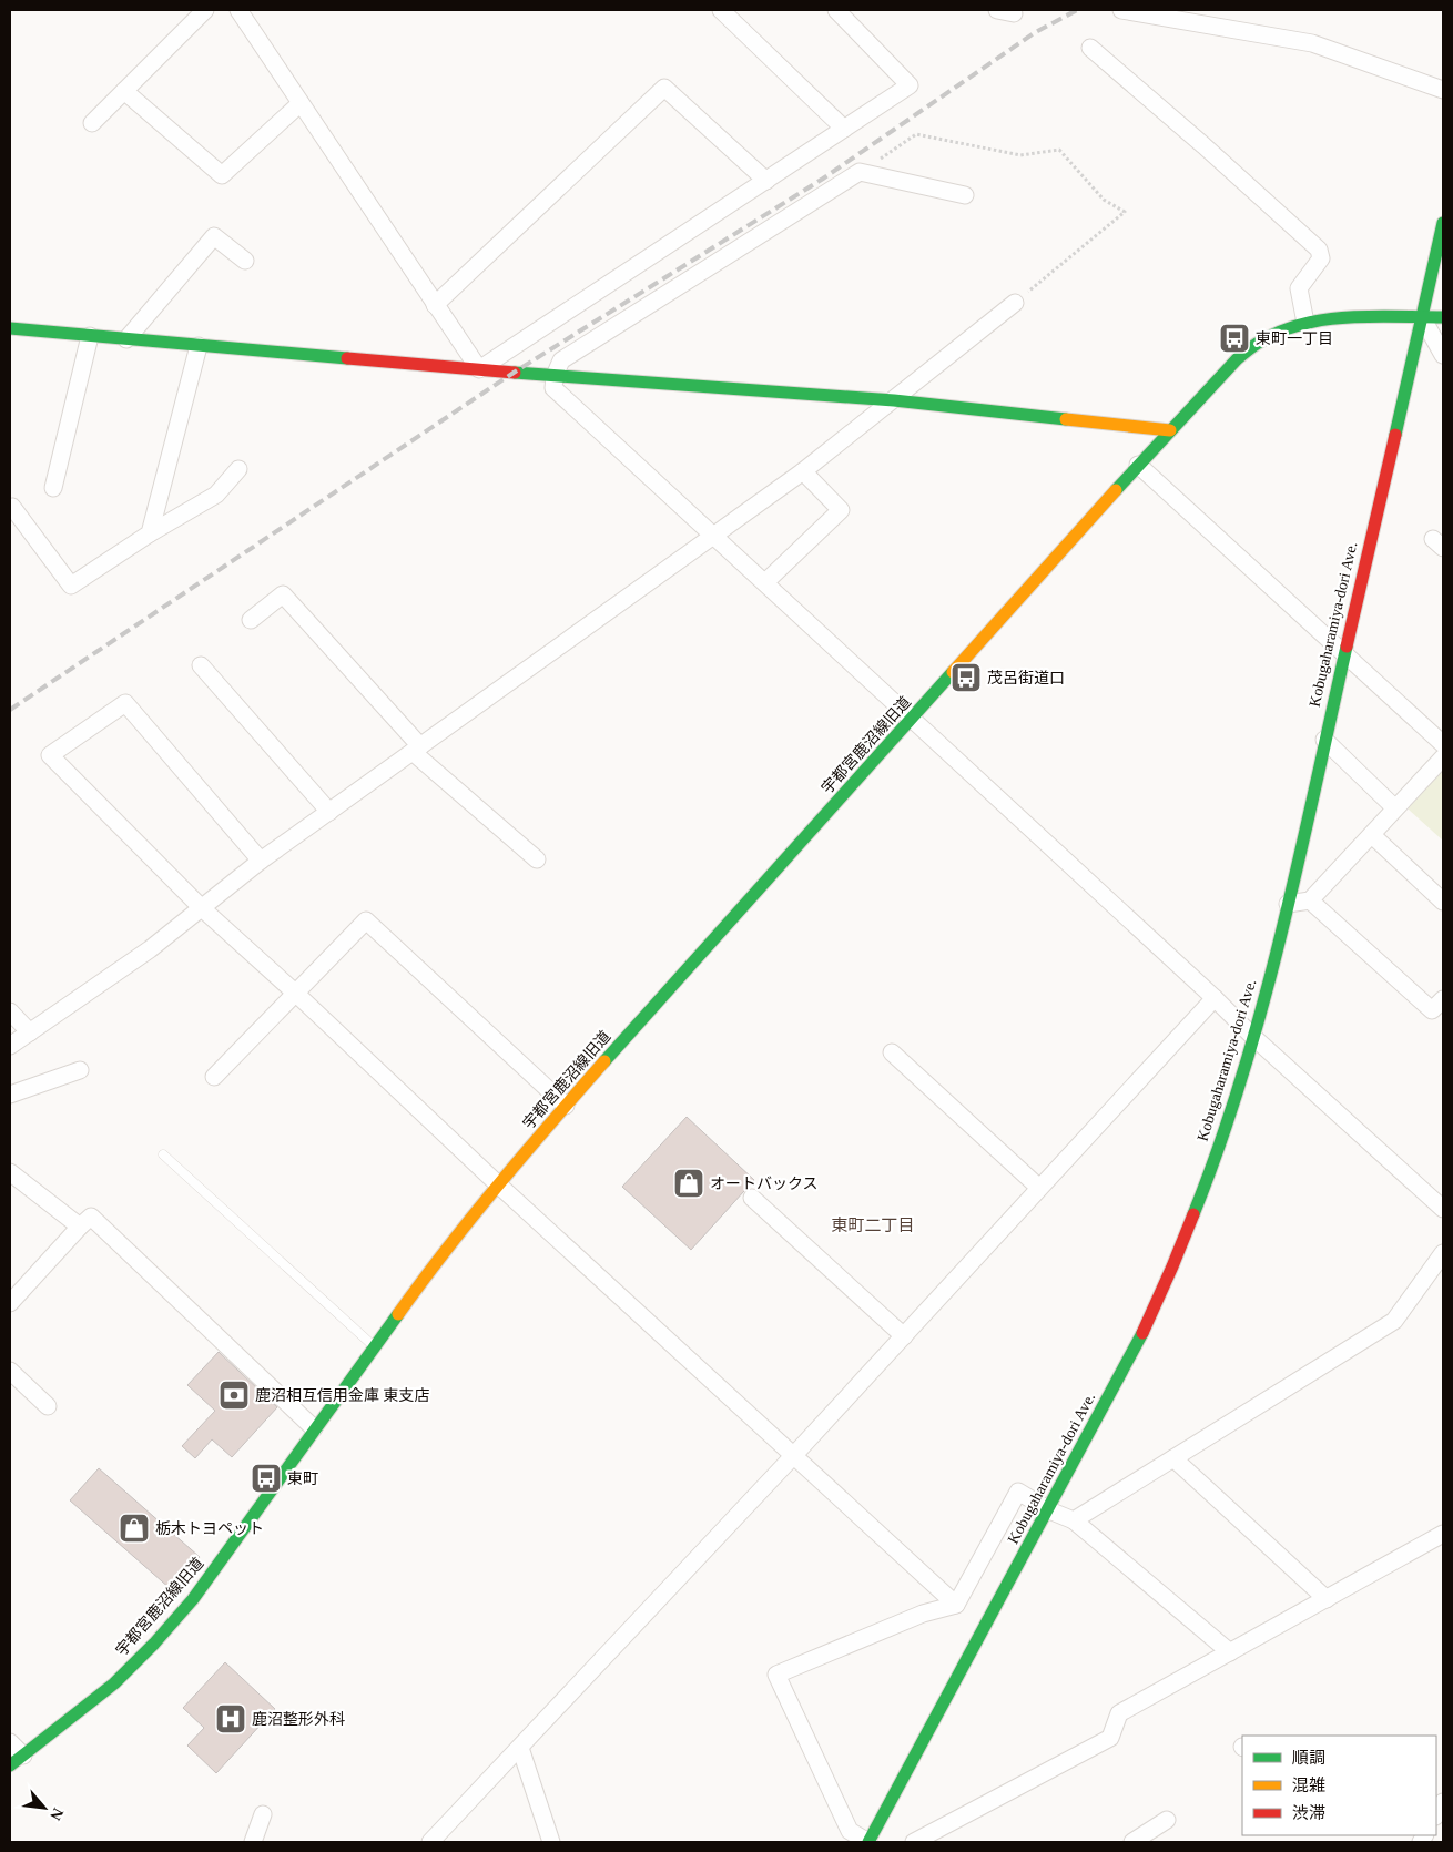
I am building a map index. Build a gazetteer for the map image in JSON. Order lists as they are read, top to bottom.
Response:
{
  "streets": {
    "street": ["Kobugaharamiya-dori Ave.", "宇都宮鹿沼線旧道"]
  },
  "crossings": [
    ["Kobugaharamiya-dori Ave.", "宇都宮鹿沼線旧道"]
  ],
  "districts": ["東町二丁目"],
  "places": {
    "bus stop": ["東町一丁目", "茂呂街道口", "東町"],
    "shop": ["オートバックス", "栃木トヨペット"],
    "bank": ["鹿沼相互信用金庫 東支店"],
    "hospital": ["鹿沼整形外科"]
  },
  "legend": ["順調", "混雑", "渋滞"],
  "north": "bottom right"
}
